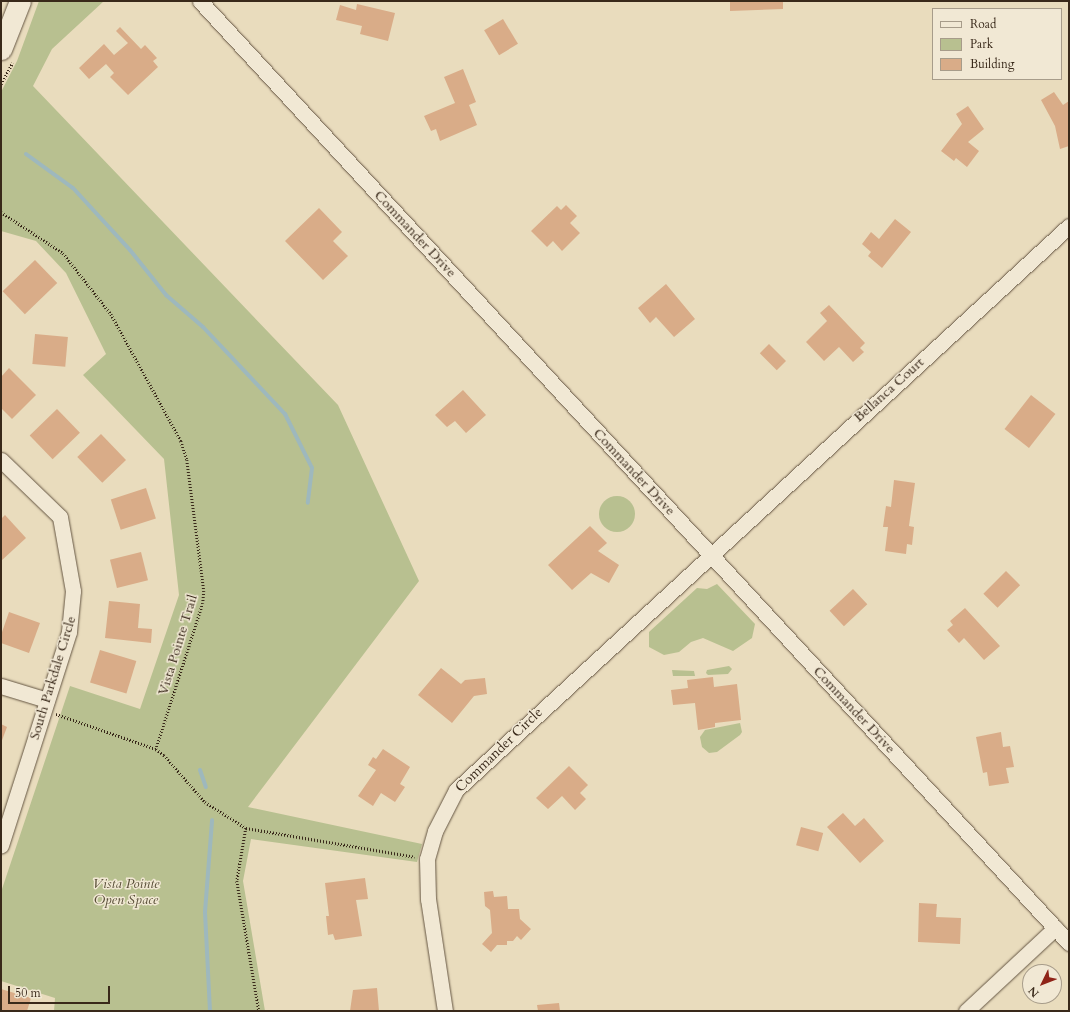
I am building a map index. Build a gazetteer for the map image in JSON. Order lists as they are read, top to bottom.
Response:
{
  "streets": {
    "street": [
      "Commander Drive",
      "Bellanca Court",
      "South Parkdale Circle",
      "Commander Circle"
    ],
    "path": ["Vista Pointe Trail"]
  },
  "crossings": [
    ["Commander Drive", "Bellanca Court"],
    ["Commander Drive", "Commander Circle"],
    ["Bellanca Court", "Commander Circle"]
  ],
  "parks": ["Vista Pointe Open Space"],
  "legend": ["Road", "Park", "Building"],
  "scale_bar": "50 m",
  "north": "bottom left"
}
